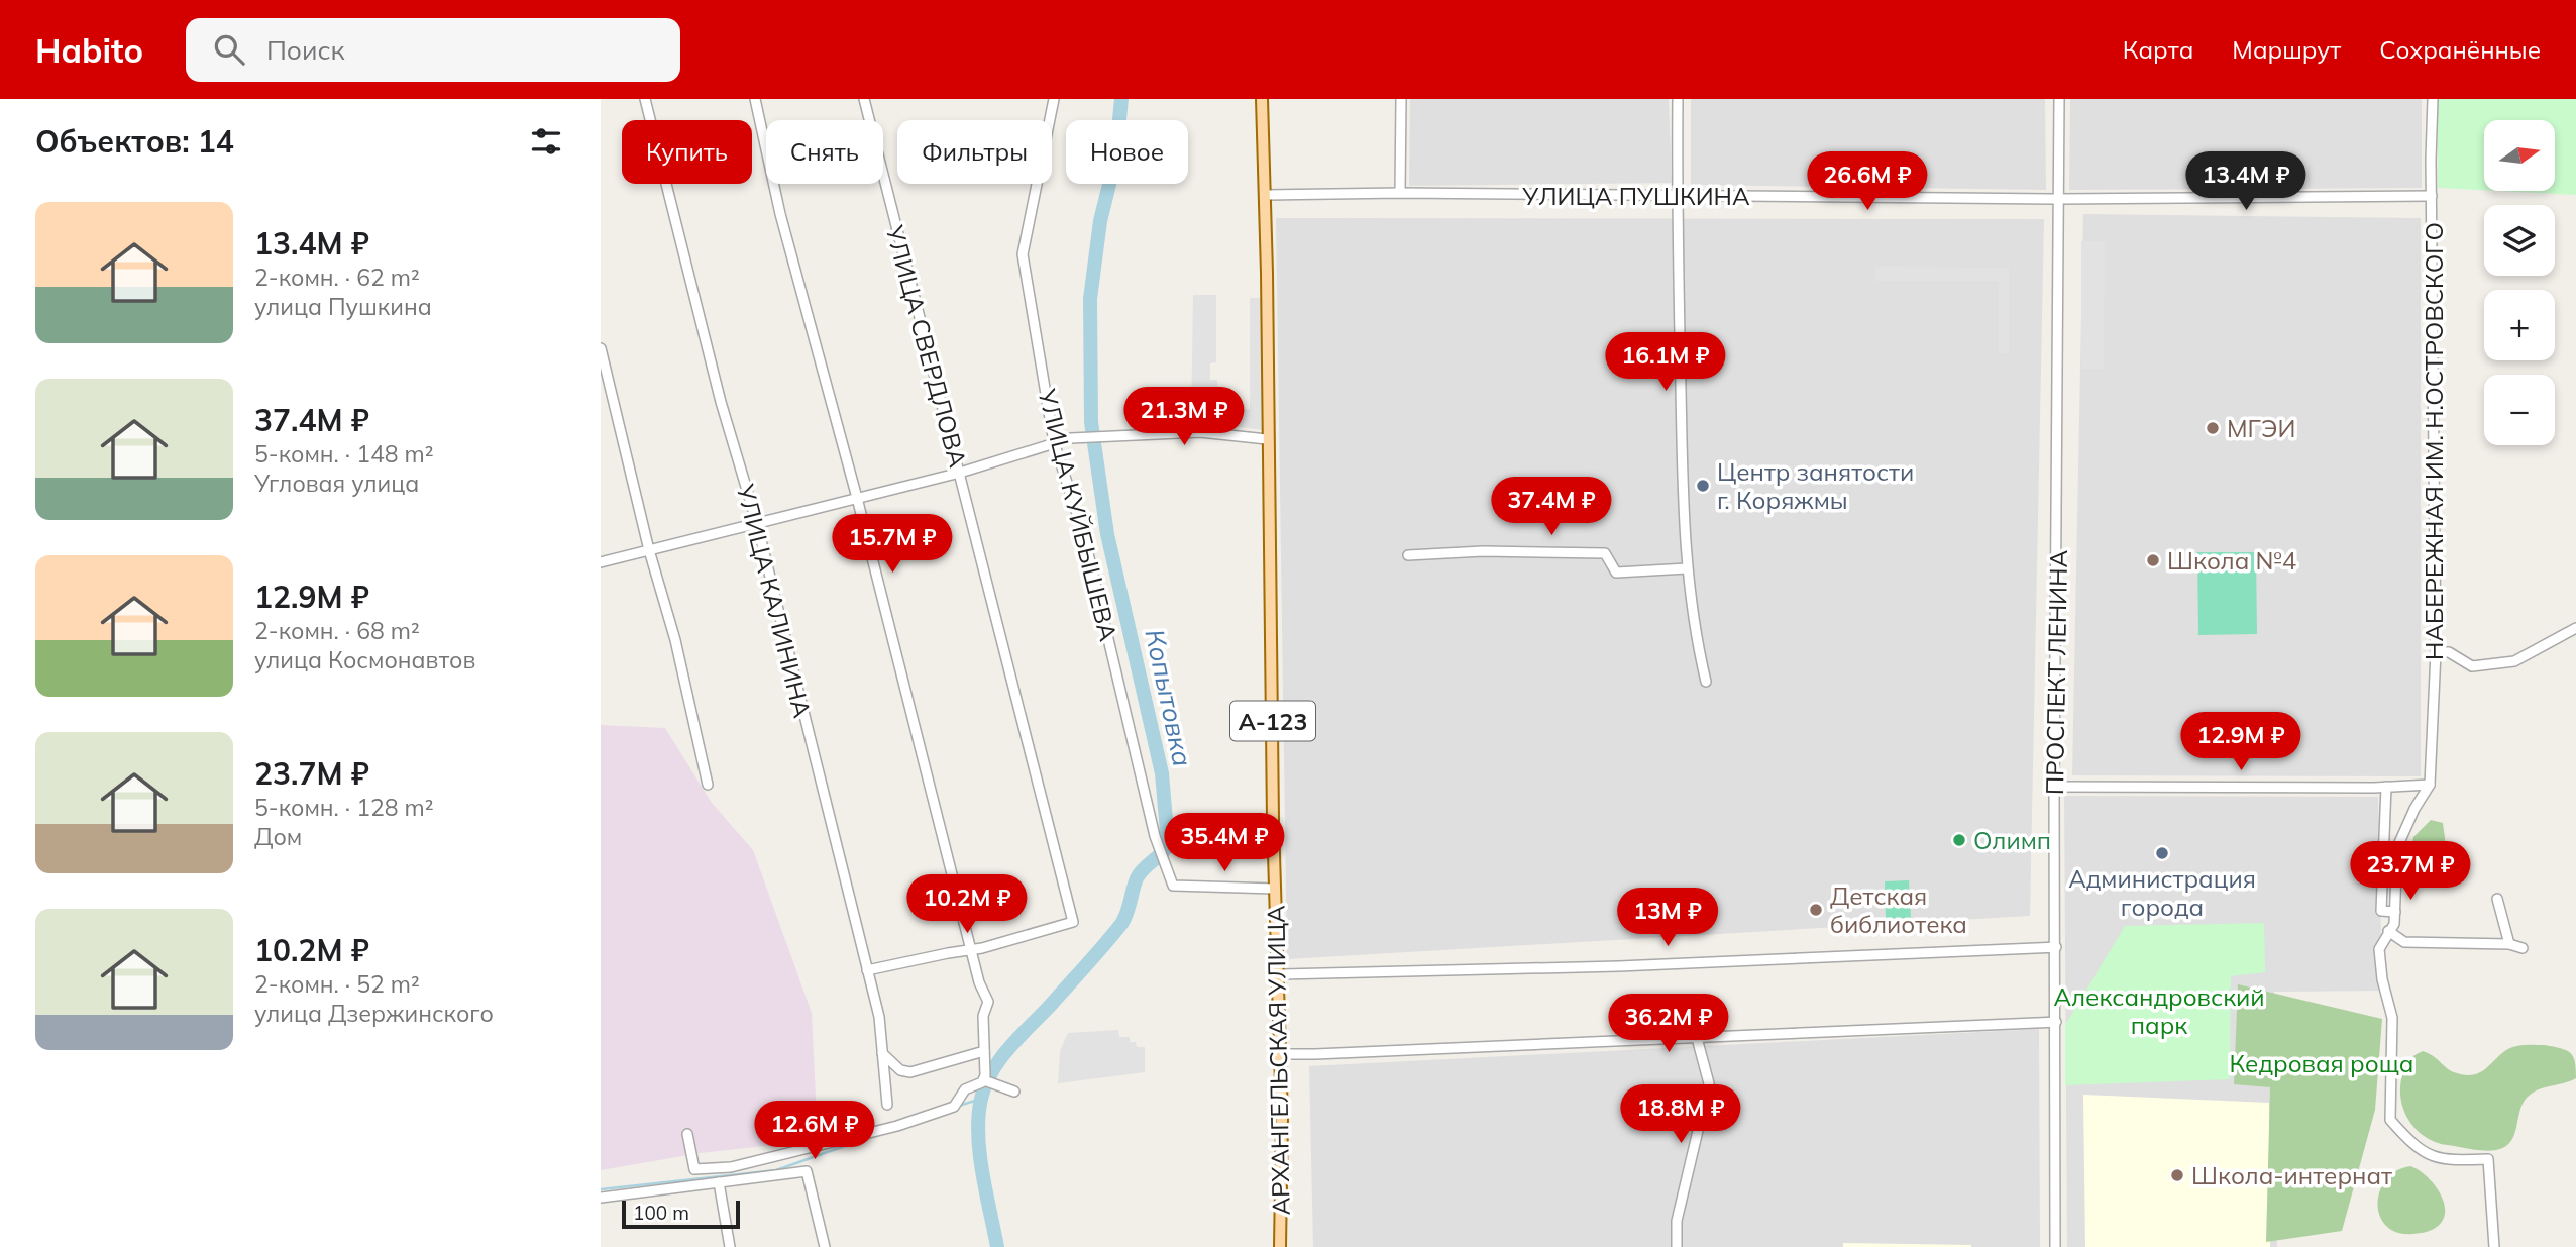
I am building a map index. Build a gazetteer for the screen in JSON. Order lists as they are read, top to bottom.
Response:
{
  "streets": {
    "main road": ["А-123", "АРХАНГЕЛЬСКАЯ УЛИЦА"],
    "street": [
      "УЛИЦА ПУШКИНА",
      "УЛИЦА СВЕРДЛОВА",
      "НАБЕРЕЖНАЯ ИМ. Н.ОСТРОВСКОГО",
      "УЛИЦА КУЙБЫШЕВА",
      "УЛИЦА КАЛИНИНА",
      "ПРОСПЕКТ ЛЕНИНА"
    ]
  },
  "crossings": [
    ["УЛИЦА ПУШКИНА", "НАБЕРЕЖНАЯ ИМ. Н.ОСТРОВСКОГО"],
    ["УЛИЦА ПУШКИНА", "ПРОСПЕКТ ЛЕНИНА"],
    ["УЛИЦА ПУШКИНА", "А-123"],
    ["УЛИЦА ПУШКИНА", "АРХАНГЕЛЬСКАЯ УЛИЦА"],
    ["УЛИЦА КУЙБЫШЕВА", "АРХАНГЕЛЬСКАЯ УЛИЦА"],
    ["А-123", "АРХАНГЕЛЬСКАЯ УЛИЦА"]
  ],
  "water": ["Копытовка"],
  "parks": ["Александровский парк", "Кедровая роща"],
  "places": [
    "МГЭИ",
    "Центр занятости г. Коряжмы",
    "Школа №4",
    "Олимп",
    "Администрация города",
    "Детская библиотека",
    "Школа-интернат"
  ],
  "scale_bar": "100 m",
  "north": "right",
  "page": {
    "header": "Habito",
    "search": "Поиск",
    "nav": ["Карта", "Маршрут", "Сохранённые"],
    "heading": "Объектов: 14",
    "map_buttons": ["+", "−"],
    "chip": [
      "Купить",
      "Снять",
      "Фильтры",
      "Новое"
    ],
    "price": [
      "26.6M ₽",
      "13.4M ₽",
      "16.1M ₽",
      "21.3M ₽",
      "37.4M ₽",
      "15.7M ₽",
      "12.9M ₽",
      "35.4M ₽",
      "23.7M ₽",
      "10.2M ₽",
      "13M ₽",
      "36.2M ₽",
      "18.8M ₽",
      "12.6M ₽"
    ],
    "list": [
      {
        "name": "13.4M ₽",
        "note": "2-комн. · 62 m² · улица Пушкина"
      },
      {
        "name": "37.4M ₽",
        "note": "5-комн. · 148 m² · Угловая улица"
      },
      {
        "name": "12.9M ₽",
        "note": "2-комн. · 68 m² · улица Космонавтов"
      },
      {
        "name": "23.7M ₽",
        "note": "5-комн. · 128 m² · Дом"
      },
      {
        "name": "10.2M ₽",
        "note": "2-комн. · 52 m² · улица Дзержинского"
      }
    ],
    "scale": "100 m"
  }
}
